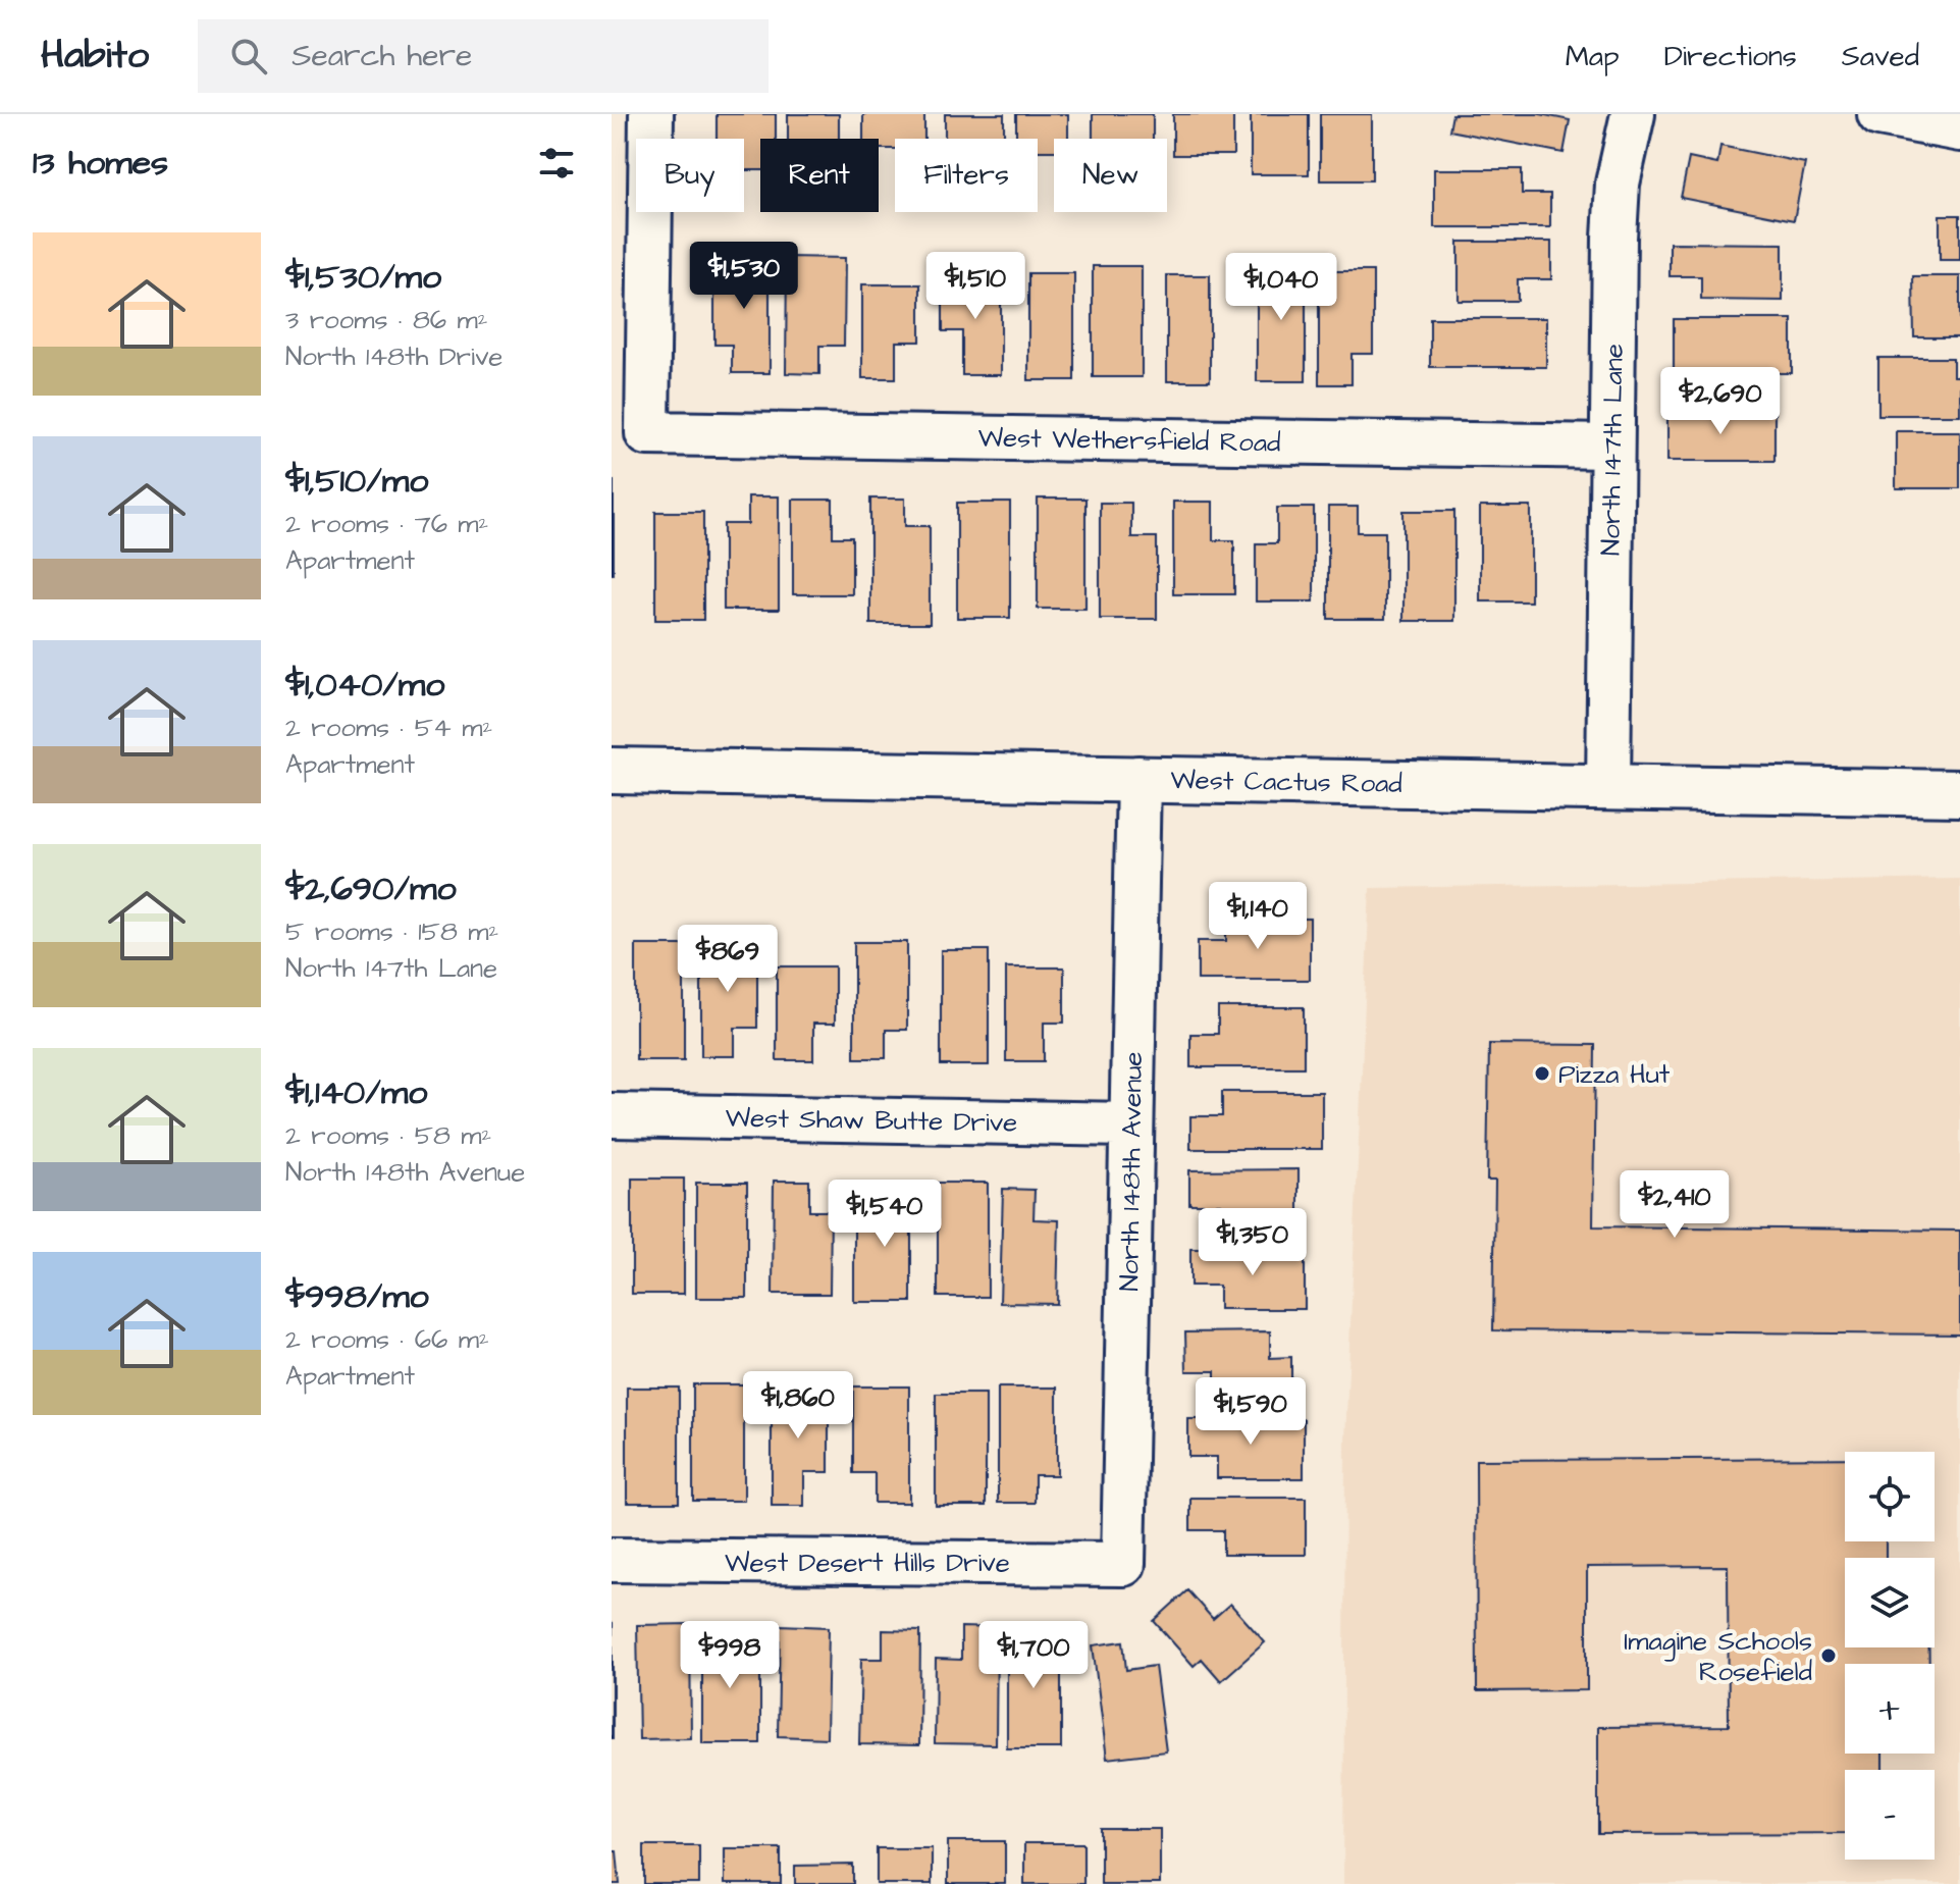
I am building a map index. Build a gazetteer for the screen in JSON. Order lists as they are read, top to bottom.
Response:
{
  "streets": {
    "main road": ["West Cactus Road"],
    "street": [
      "West Wethersfield Road",
      "North 147th Lane",
      "West Shaw Butte Drive",
      "North 148th Avenue",
      "West Desert Hills Drive"
    ]
  },
  "crossings": [
    ["West Wethersfield Road", "North 147th Lane"],
    ["North 147th Lane", "West Cactus Road"],
    ["West Cactus Road", "North 148th Avenue"],
    ["West Shaw Butte Drive", "North 148th Avenue"],
    ["North 148th Avenue", "West Desert Hills Drive"]
  ],
  "places": ["Pizza Hut", "Imagine Schools Rosefield"],
  "page": {
    "header": "Habito",
    "search": "Search here",
    "nav": ["Map", "Directions", "Saved"],
    "heading": "13 homes",
    "chip": [
      "Buy",
      "Rent",
      "Filters",
      "New"
    ],
    "list": [
      {
        "name": "$1,530/mo",
        "note": "3 rooms · 86 m² · North 148th Drive"
      },
      {
        "name": "$1,510/mo",
        "note": "2 rooms · 76 m² · Apartment"
      },
      {
        "name": "$1,040/mo",
        "note": "2 rooms · 54 m² · Apartment"
      },
      {
        "name": "$2,690/mo",
        "note": "5 rooms · 158 m² · North 147th Lane"
      },
      {
        "name": "$1,140/mo",
        "note": "2 rooms · 58 m² · North 148th Avenue"
      },
      {
        "name": "$998/mo",
        "note": "2 rooms · 66 m² · Apartment"
      }
    ],
    "price": [
      "$1,530",
      "$1,510",
      "$1,040",
      "$2,690",
      "$1,140",
      "$869",
      "$2,410",
      "$1,540",
      "$1,350",
      "$1,860",
      "$1,590",
      "$998",
      "$1,700"
    ],
    "map_buttons": ["+", "−"]
  }
}
